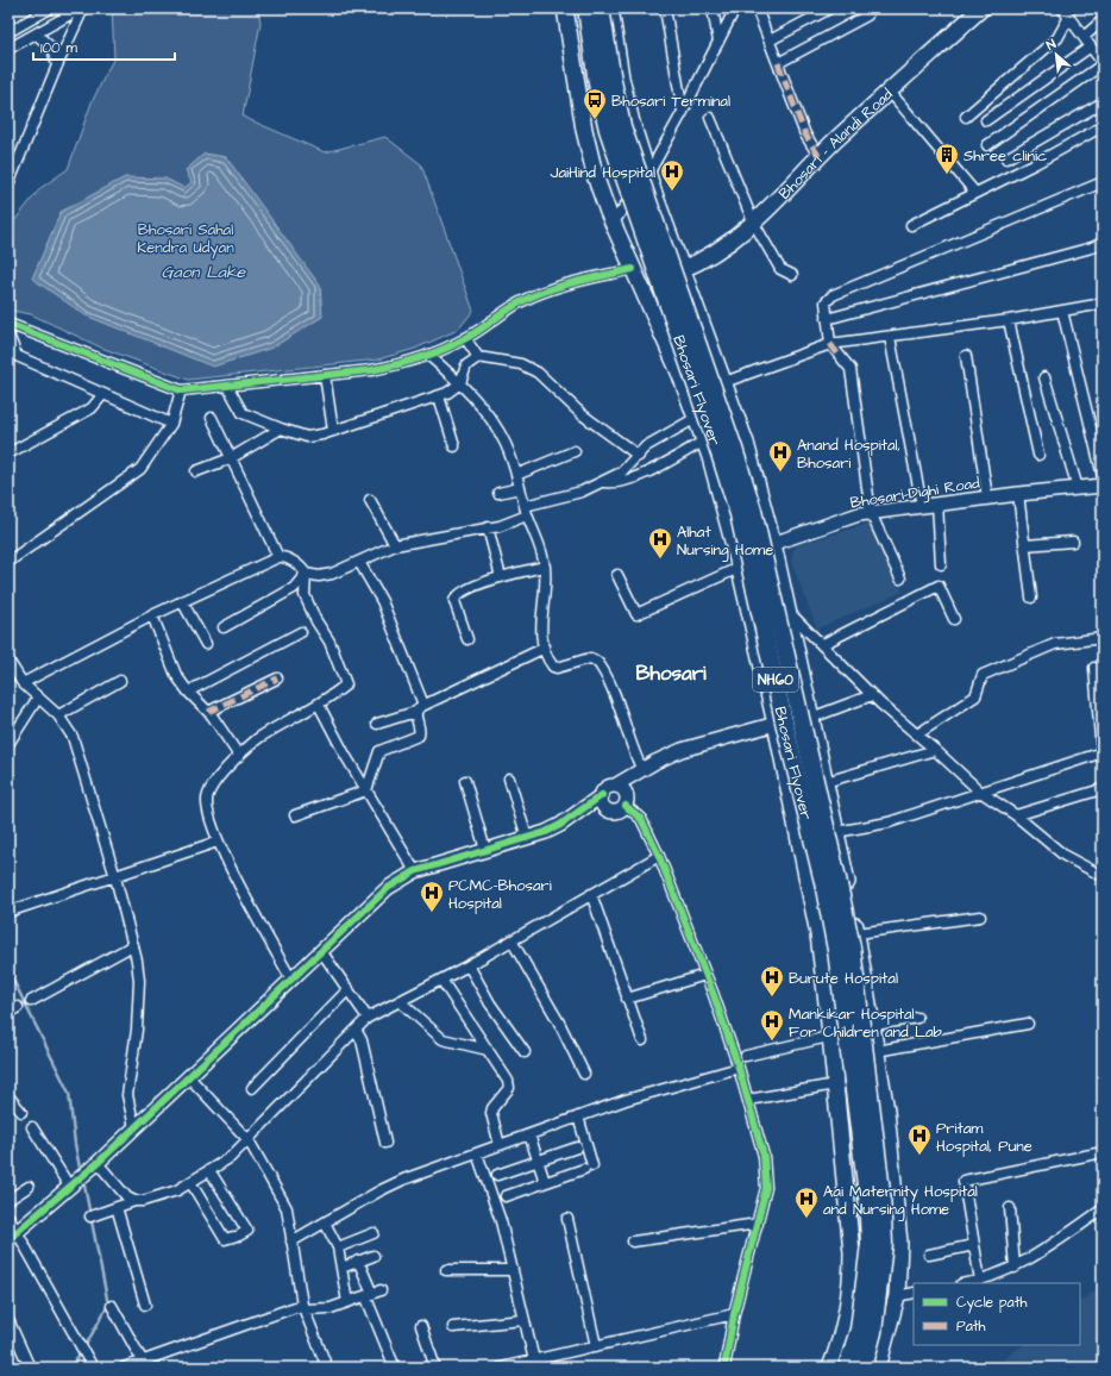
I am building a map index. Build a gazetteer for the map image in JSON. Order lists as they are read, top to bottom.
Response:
{
  "streets": {
    "highway": ["Bhosari Flyover", "NH60"],
    "main road": ["Bhosari - Alandi Road"],
    "street": ["Bhosari-Dighi Road"]
  },
  "districts": ["Bhosari"],
  "water": ["Gaon Lake"],
  "parks": ["Bhosari Sahal Kendra Udyan"],
  "places": {
    "bus stop": ["Bhosari Terminal"],
    "building": ["Shree clinic"],
    "hospital": [
      "JaiHind Hospital",
      "Anand Hospital, Bhosari",
      "Alhat Nursing Home",
      "PCMC-Bhosari Hospital",
      "Burute Hospital",
      "Mankikar Hospital For Children and Lab",
      "Pritam Hospital, Pune",
      "Aai Maternity Hospital and Nursing Home"
    ]
  },
  "legend": ["Cycle path", "Path"],
  "scale_bar": "100 m",
  "north": "top left"
}
